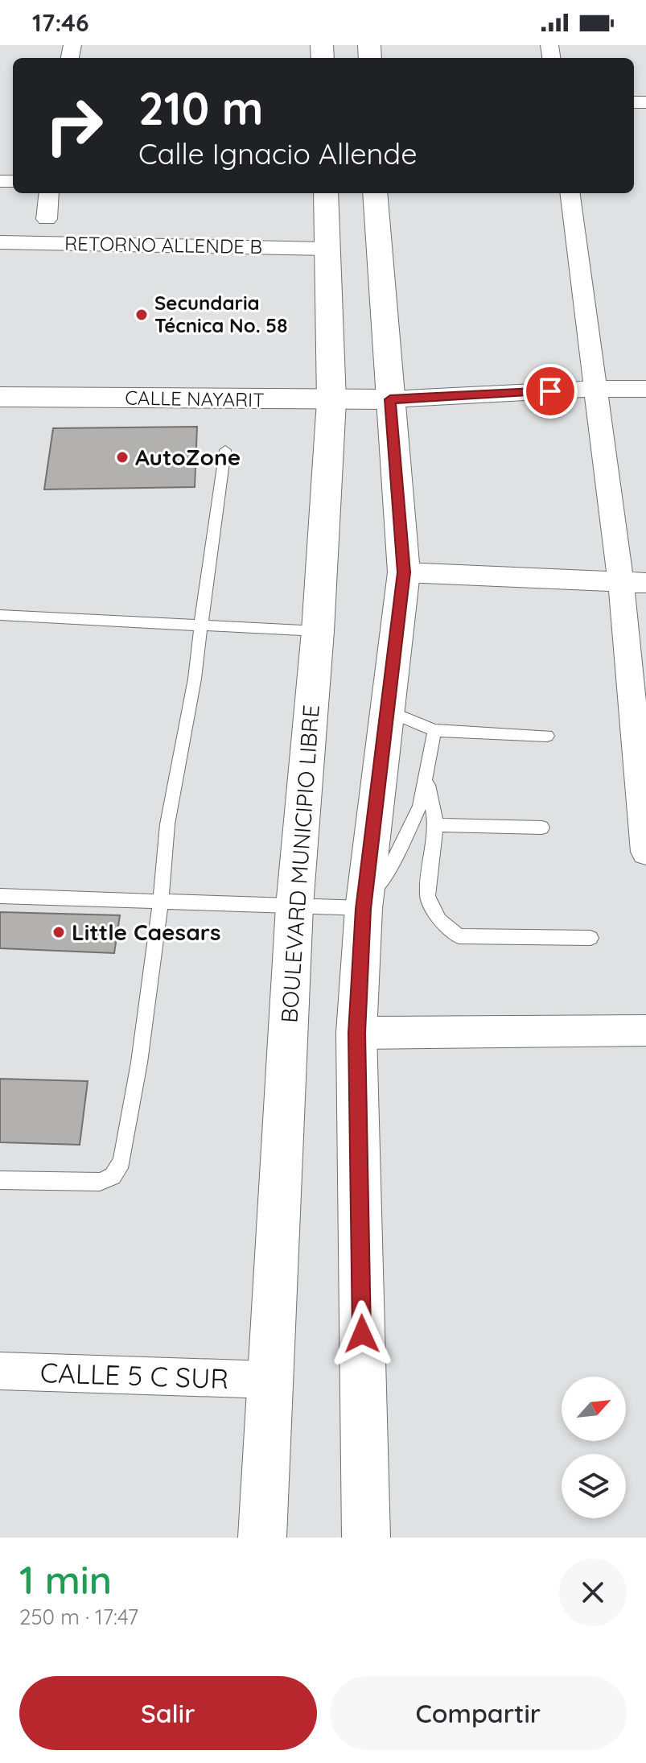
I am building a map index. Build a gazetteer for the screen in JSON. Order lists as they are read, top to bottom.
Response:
{
  "streets": {
    "main road": ["CALLE NAYARIT", "BOULEVARD MUNICIPIO LIBRE"],
    "street": ["RETORNO ALLENDE B", "CALLE 5 C SUR"]
  },
  "crossings": [
    ["RETORNO ALLENDE B", "BOULEVARD MUNICIPIO LIBRE"],
    ["CALLE NAYARIT", "BOULEVARD MUNICIPIO LIBRE"],
    ["BOULEVARD MUNICIPIO LIBRE", "CALLE 5 C SUR"]
  ],
  "places": ["Secundaria Técnica No. 58", "AutoZone", "Little Caesars"],
  "north": "top right",
  "page": {
    "status": "17:46",
    "turn": ["210 m", "Calle Ignacio Allende"],
    "heading": ["1 min", "250 m · 17:47"],
    "buttons": ["Salir", "Compartir"]
  }
}
